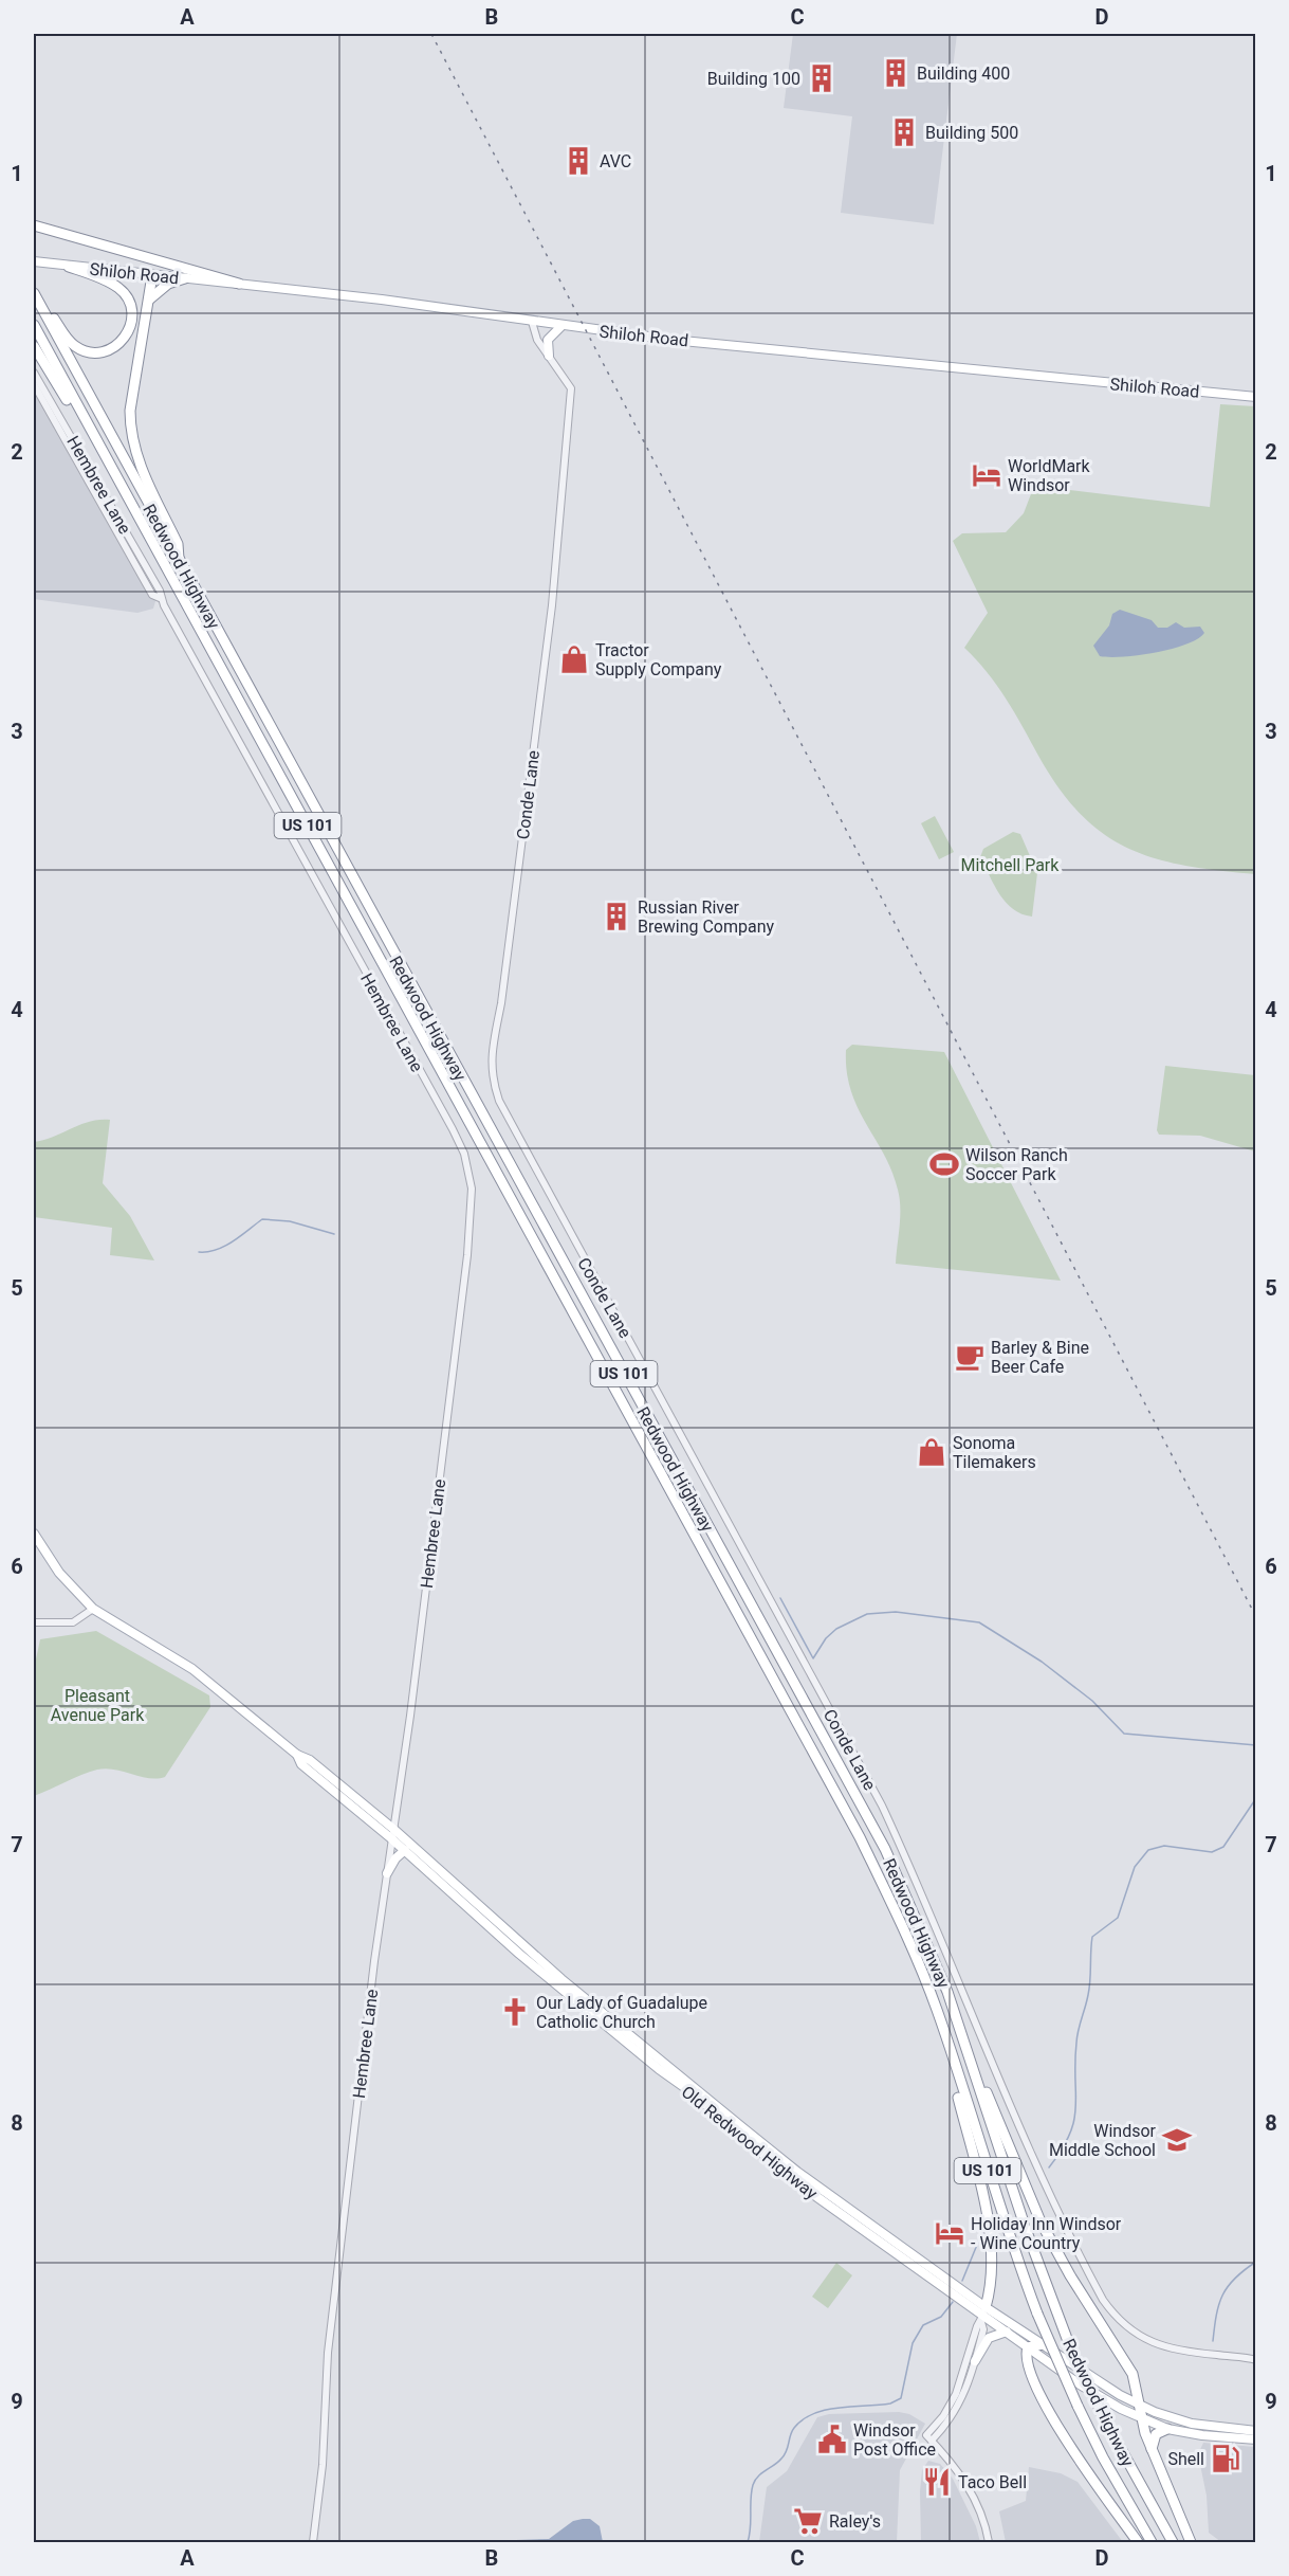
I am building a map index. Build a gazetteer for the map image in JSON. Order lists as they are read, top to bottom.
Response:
{
  "streets": {
    "highway": ["Redwood Highway", "US 101"],
    "main road": ["Shiloh Road", "Old Redwood Highway"],
    "street": ["Hembree Lane", "Conde Lane"]
  },
  "crossings": [
    ["Shiloh Road", "Conde Lane"],
    ["Hembree Lane", "Old Redwood Highway"]
  ],
  "parks": ["Mitchell Park", "Pleasant Avenue Park"],
  "places": {
    "building": [
      "Building 400",
      "Building 100",
      "Building 500",
      "AVC",
      "Russian River Brewing Company"
    ],
    "hotel": ["WorldMark Windsor", "Holiday Inn Windsor - Wine Country"],
    "shop": ["Tractor Supply Company", "Sonoma Tilemakers"],
    "sports": ["Wilson Ranch Soccer Park"],
    "cafe": ["Barley & Bine Beer Cafe"],
    "church": ["Our Lady of Guadalupe Catholic Church"],
    "school or university": ["Windsor Middle School"],
    "public building": ["Windsor Post Office"],
    "fuel station": ["Shell"],
    "restaurant": ["Taco Bell"],
    "supermarket": ["Raley's"]
  },
  "grid": {
    "columns": [
      "A",
      "B",
      "C",
      "D"
    ],
    "rows": [
      "1",
      "2",
      "3",
      "4",
      "5",
      "6",
      "7",
      "8",
      "9"
    ]
  }
}
